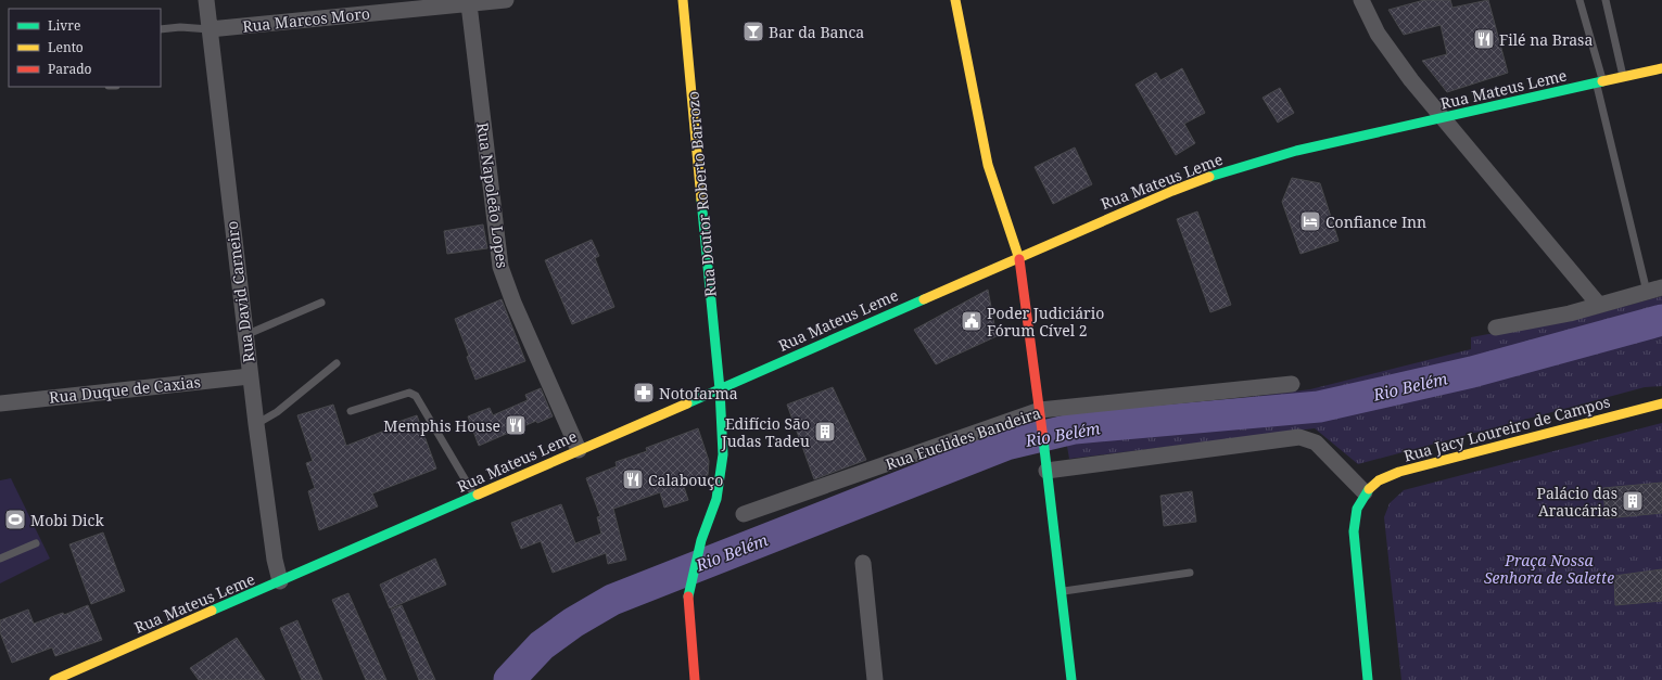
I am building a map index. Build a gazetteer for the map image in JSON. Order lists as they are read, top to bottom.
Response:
{
  "streets": {
    "main road": ["Rua Mateus Leme", "Rua Doutor Roberto Barrozo", "Rua Jacy Loureiro de Campos"],
    "street": [
      "Rua Marcos Moro",
      "Rua Napoleão Lopes",
      "Rua David Carneiro",
      "Rua Duque de Caxias",
      "Rua Euclides Bandeira"
    ]
  },
  "crossings": [
    ["Rua Marcos Moro", "Rua Napoleão Lopes"],
    ["Rua Marcos Moro", "Rua David Carneiro"],
    ["Rua Mateus Leme", "Rua Doutor Roberto Barrozo"],
    ["Rua Mateus Leme", "Rua Napoleão Lopes"],
    ["Rua Mateus Leme", "Rua David Carneiro"],
    ["Rua David Carneiro", "Rua Duque de Caxias"]
  ],
  "water": ["Rio Belém"],
  "parks": ["Praça Nossa Senhora de Salette"],
  "places": {
    "bar": ["Bar da Banca"],
    "restaurant": ["Filé na Brasa", "Memphis House", "Calabouço"],
    "hotel": ["Confiance Inn"],
    "public building": ["Poder Judiciário Fórum Cível 2"],
    "pharmacy": ["Notofarma"],
    "building": ["Edifício São Judas Tadeu", "Palácio das Araucárias"],
    "sports": ["Mobi Dick"]
  },
  "legend": ["Livre", "Lento", "Parado"]
}
